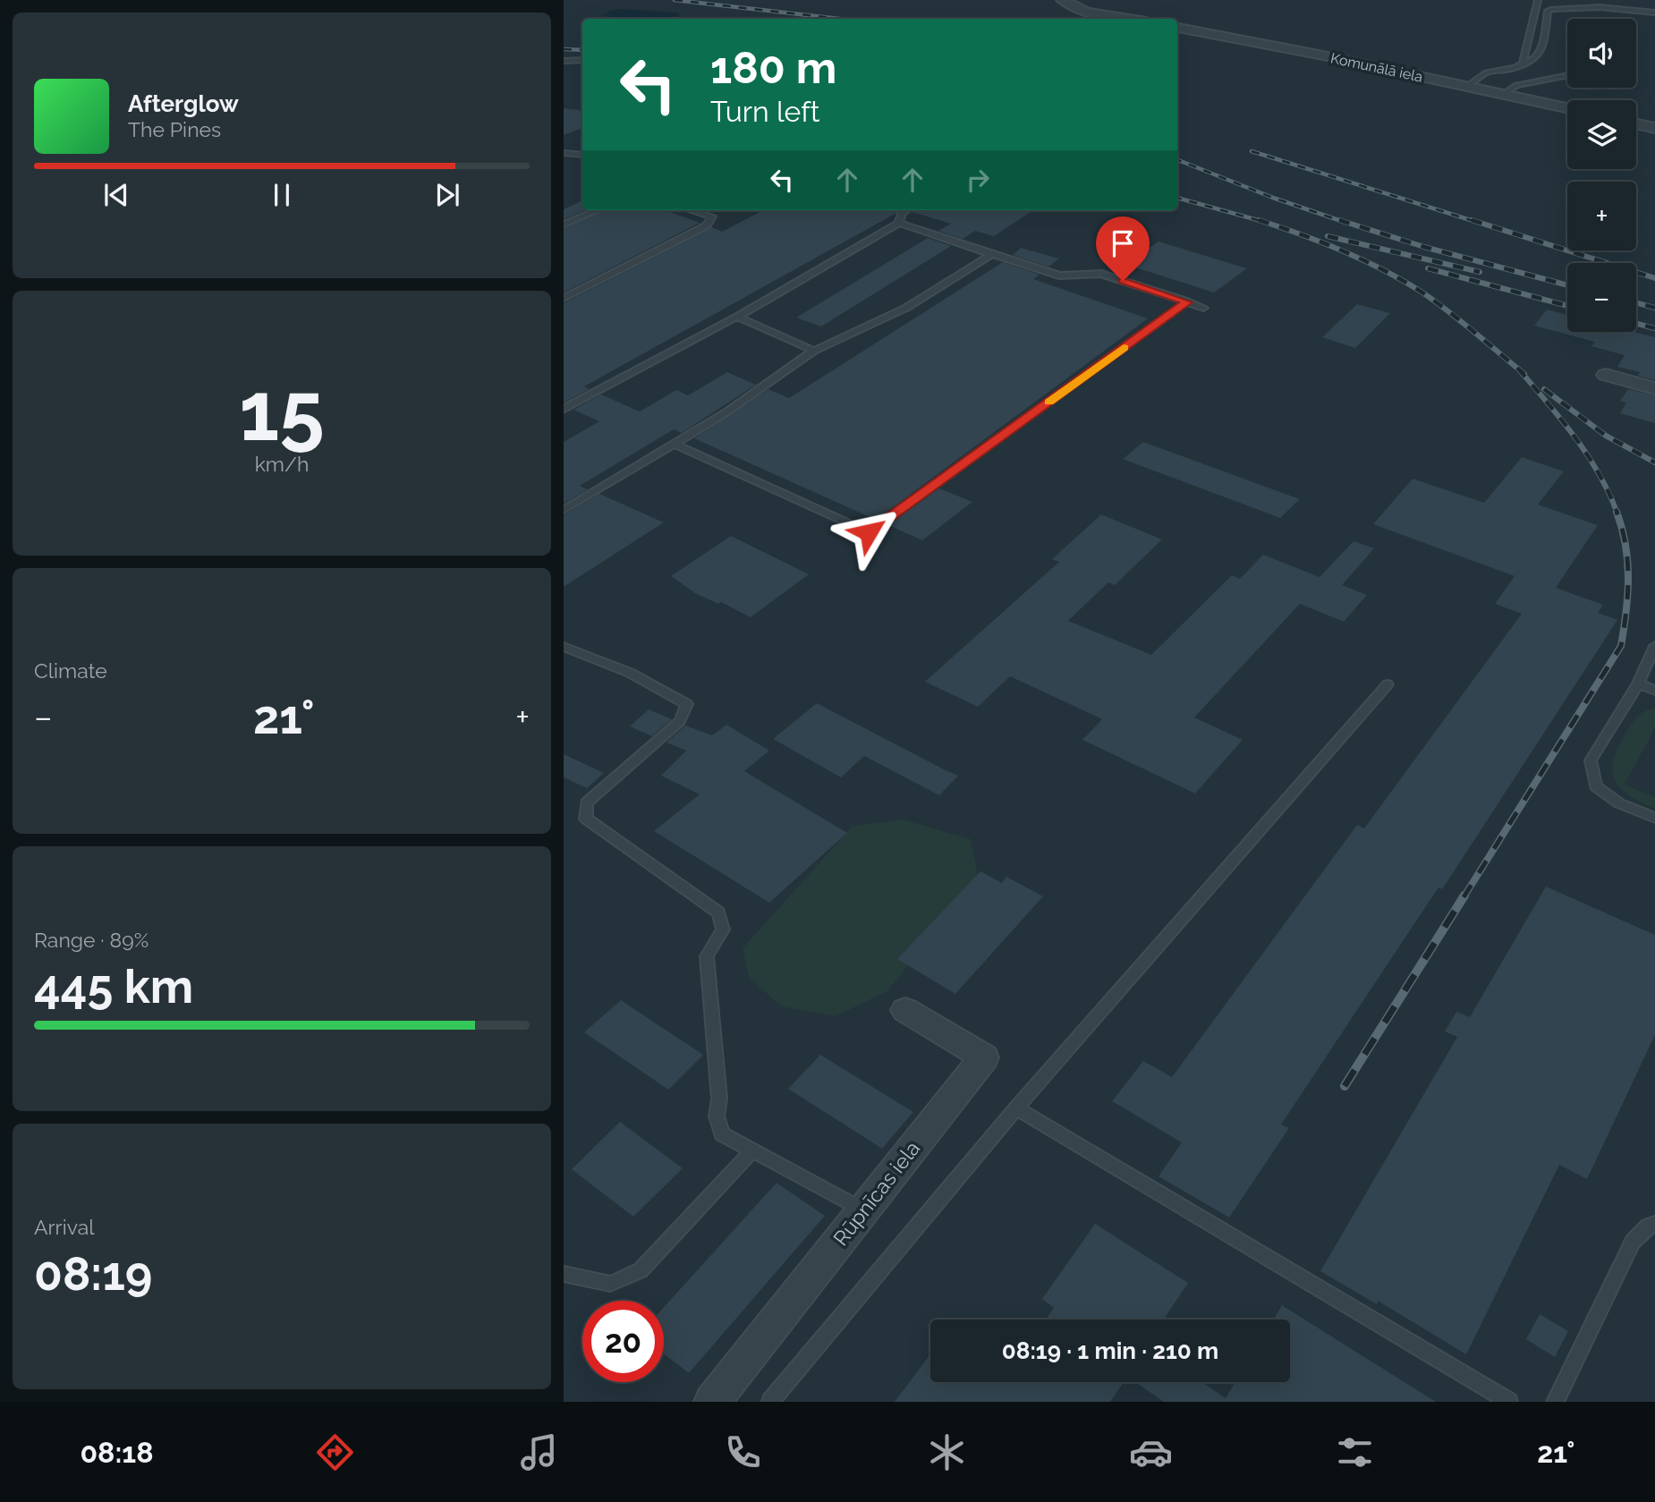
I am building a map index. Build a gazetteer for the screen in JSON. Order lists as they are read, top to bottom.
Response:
{
  "streets": {
    "street": ["Komunālā iela", "Rūpnīcas iela"]
  },
  "page": {
    "map_buttons": ["+", "−"],
    "turn": ["180 m", "Turn left"],
    "song": ["Afterglow", "The Pines"],
    "tile": [
      ["15", "km/h"],
      "Climate",
      ["Range · 89%", "445 km"],
      ["Arrival", "08:19"]
    ],
    "heat": ["−", "21°", "+"],
    "limit": "20",
    "trip": "08:19 · 1 min · 210 m",
    "tabs": ["08:18", "21°"]
  }
}
